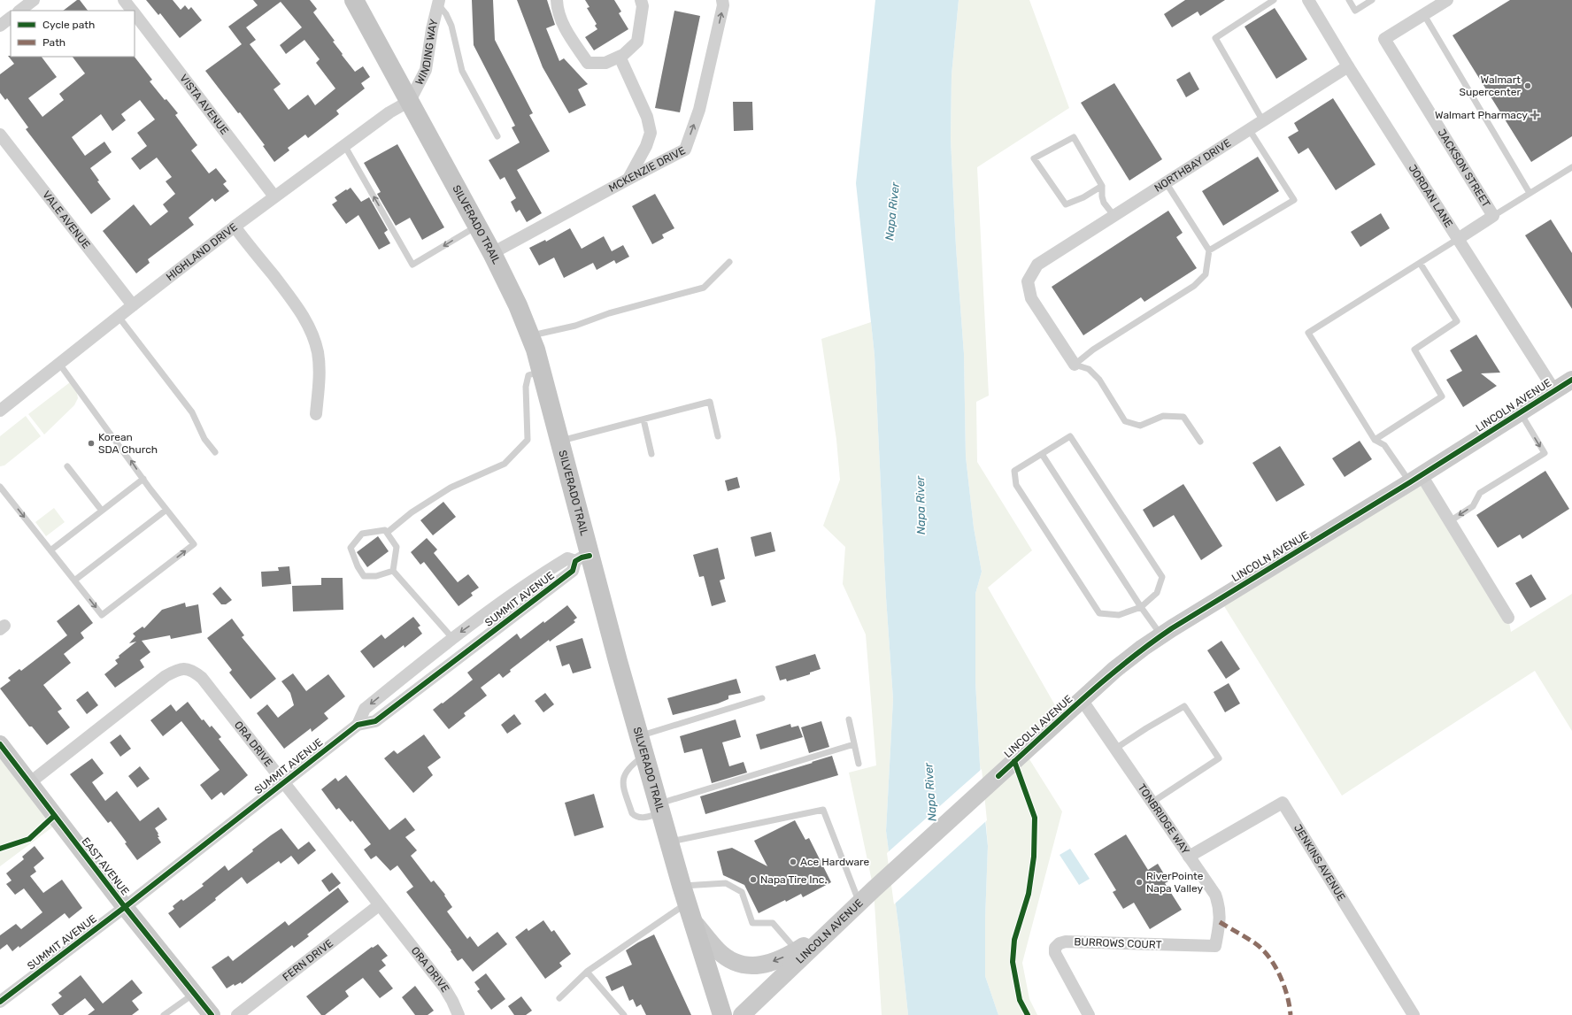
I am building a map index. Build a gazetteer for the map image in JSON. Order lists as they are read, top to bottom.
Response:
{
  "streets": {
    "main road": ["SILVERADO TRAIL", "LINCOLN AVENUE", "EAST AVENUE"],
    "street": [
      "WINDING WAY",
      "VISTA AVENUE",
      "NORTHBAY DRIVE",
      "MCKENZIE DRIVE",
      "JACKSON STREET",
      "JORDAN LANE",
      "VALE AVENUE",
      "HIGHLAND DRIVE",
      "SUMMIT AVENUE",
      "ORA DRIVE",
      "TONBRIDGE WAY",
      "JENKINS AVENUE",
      "BURROWS COURT",
      "FERN DRIVE"
    ]
  },
  "crossings": [
    ["WINDING WAY", "SILVERADO TRAIL"],
    ["WINDING WAY", "HIGHLAND DRIVE"],
    ["VISTA AVENUE", "HIGHLAND DRIVE"],
    ["NORTHBAY DRIVE", "JORDAN LANE"],
    ["MCKENZIE DRIVE", "SILVERADO TRAIL"],
    ["JACKSON STREET", "JORDAN LANE"],
    ["JORDAN LANE", "LINCOLN AVENUE"],
    ["VALE AVENUE", "HIGHLAND DRIVE"],
    ["SILVERADO TRAIL", "HIGHLAND DRIVE"],
    ["SILVERADO TRAIL", "SUMMIT AVENUE"],
    ["LINCOLN AVENUE", "TONBRIDGE WAY"],
    ["SUMMIT AVENUE", "ORA DRIVE"],
    ["SUMMIT AVENUE", "EAST AVENUE"],
    ["ORA DRIVE", "EAST AVENUE"],
    ["ORA DRIVE", "FERN DRIVE"],
    ["TONBRIDGE WAY", "JENKINS AVENUE"],
    ["TONBRIDGE WAY", "BURROWS COURT"]
  ],
  "one_way": ["MCKENZIE DRIVE"],
  "water": ["Napa River"],
  "places": {
    "other": [
      "Walmart Supercenter",
      "Korean SDA Church",
      "Ace Hardware",
      "Napa Tire Inc.",
      "RiverPointe Napa Valley"
    ],
    "health": ["Walmart Pharmacy"]
  },
  "legend": ["Cycle path", "Path"]
}
